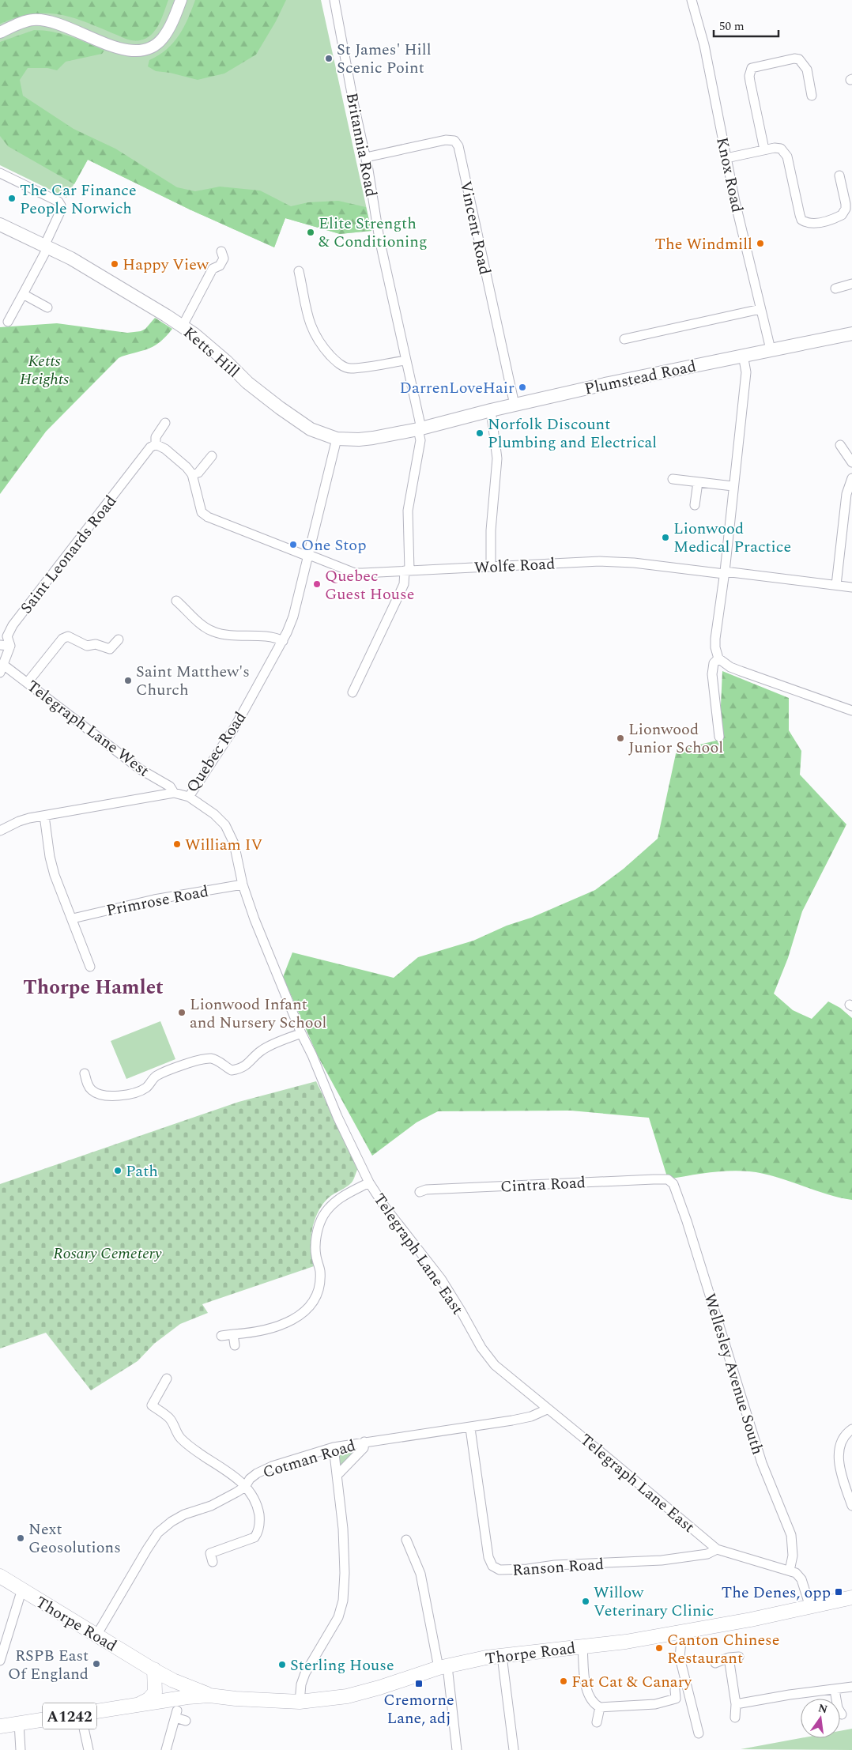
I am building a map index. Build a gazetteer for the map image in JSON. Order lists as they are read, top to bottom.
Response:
{
  "streets": {
    "main road": [
      "Ketts Hill",
      "Plumstead Road",
      "Thorpe Road",
      "A1242"
    ],
    "street": [
      "Britannia Road",
      "Knox Road",
      "Vincent Road",
      "Saint Leonards Road",
      "Wolfe Road",
      "Telegraph Lane West",
      "Quebec Road",
      "Primrose Road",
      "Cintra Road",
      "Telegraph Lane East",
      "Wellesley Avenue South",
      "Cotman Road",
      "Ranson Road"
    ]
  },
  "crossings": [
    ["Britannia Road", "Vincent Road"],
    ["Britannia Road", "Ketts Hill"],
    ["Britannia Road", "Plumstead Road"],
    ["Britannia Road", "Wolfe Road"],
    ["Knox Road", "Plumstead Road"],
    ["Vincent Road", "Plumstead Road"],
    ["Ketts Hill", "Plumstead Road"],
    ["Ketts Hill", "Quebec Road"],
    ["Saint Leonards Road", "Telegraph Lane West"],
    ["Wolfe Road", "Quebec Road"],
    ["Telegraph Lane West", "Quebec Road"],
    ["Quebec Road", "Telegraph Lane East"],
    ["Primrose Road", "Telegraph Lane East"],
    ["Cintra Road", "Wellesley Avenue South"],
    ["Telegraph Lane East", "Wellesley Avenue South"],
    ["Telegraph Lane East", "Cotman Road"],
    ["Telegraph Lane East", "Ranson Road"],
    ["Cotman Road", "Ranson Road"],
    ["Cotman Road", "Thorpe Road"],
    ["Thorpe Road", "A1242"]
  ],
  "districts": ["Thorpe Hamlet"],
  "parks": ["Ketts Heights", "Rosary Cemetery"],
  "places": {
    "other": [
      "St James' Hill Scenic Point",
      "The Car Finance People Norwich",
      "Elite Strength & Conditioning",
      "The Windmill",
      "Happy View",
      "DarrenLoveHair",
      "Norfolk Discount Plumbing and Electrical",
      "Lionwood Medical Practice",
      "One Stop",
      "Quebec Guest House",
      "Saint Matthew's Church",
      "Lionwood Junior School",
      "William IV",
      "Lionwood Infant and Nursery School",
      "Path",
      "Next Geosolutions",
      "Willow Veterinary Clinic",
      "Canton Chinese Restaurant",
      "RSPB East Of England",
      "Sterling House",
      "Fat Cat & Canary"
    ],
    "transit": ["The Denes, opp", "Cremorne Lane, adj"]
  },
  "scale_bar": "50 m",
  "north": "top"
}
